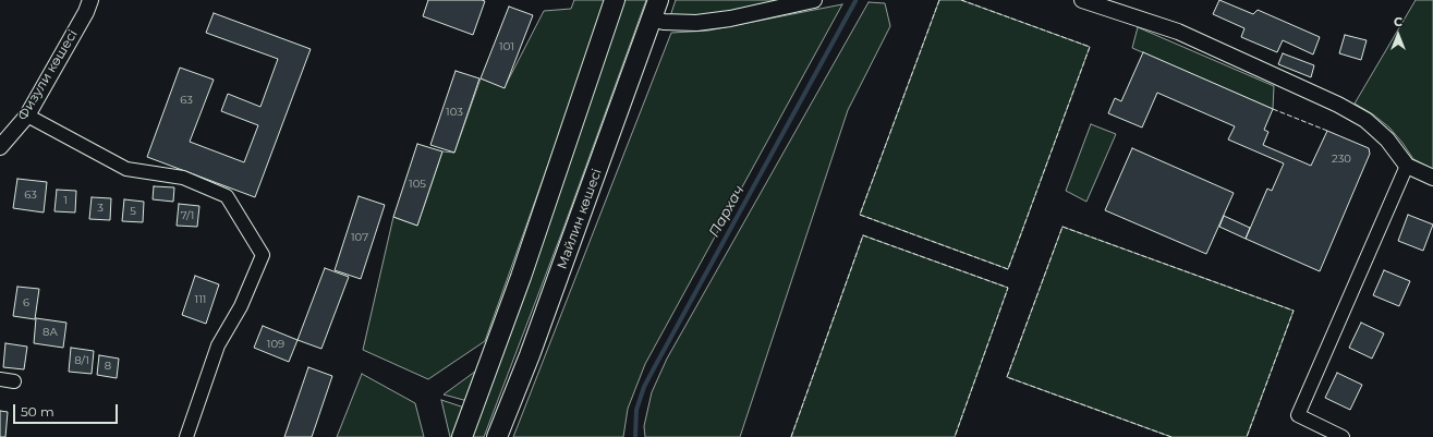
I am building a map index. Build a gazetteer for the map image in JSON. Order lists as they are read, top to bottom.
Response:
{
  "streets": {
    "main road": ["Майлин көшесі"],
    "street": ["Физули көшесі"]
  },
  "water": ["Пархач"],
  "house_numbers": [
    "101",
    "63",
    "103",
    "230",
    "105",
    "63",
    "1",
    "3",
    "5",
    "7/1",
    "107",
    "111",
    "6",
    "8А",
    "109",
    "8/1",
    "8"
  ],
  "scale_bar": "50 m",
  "north": "top"
}
